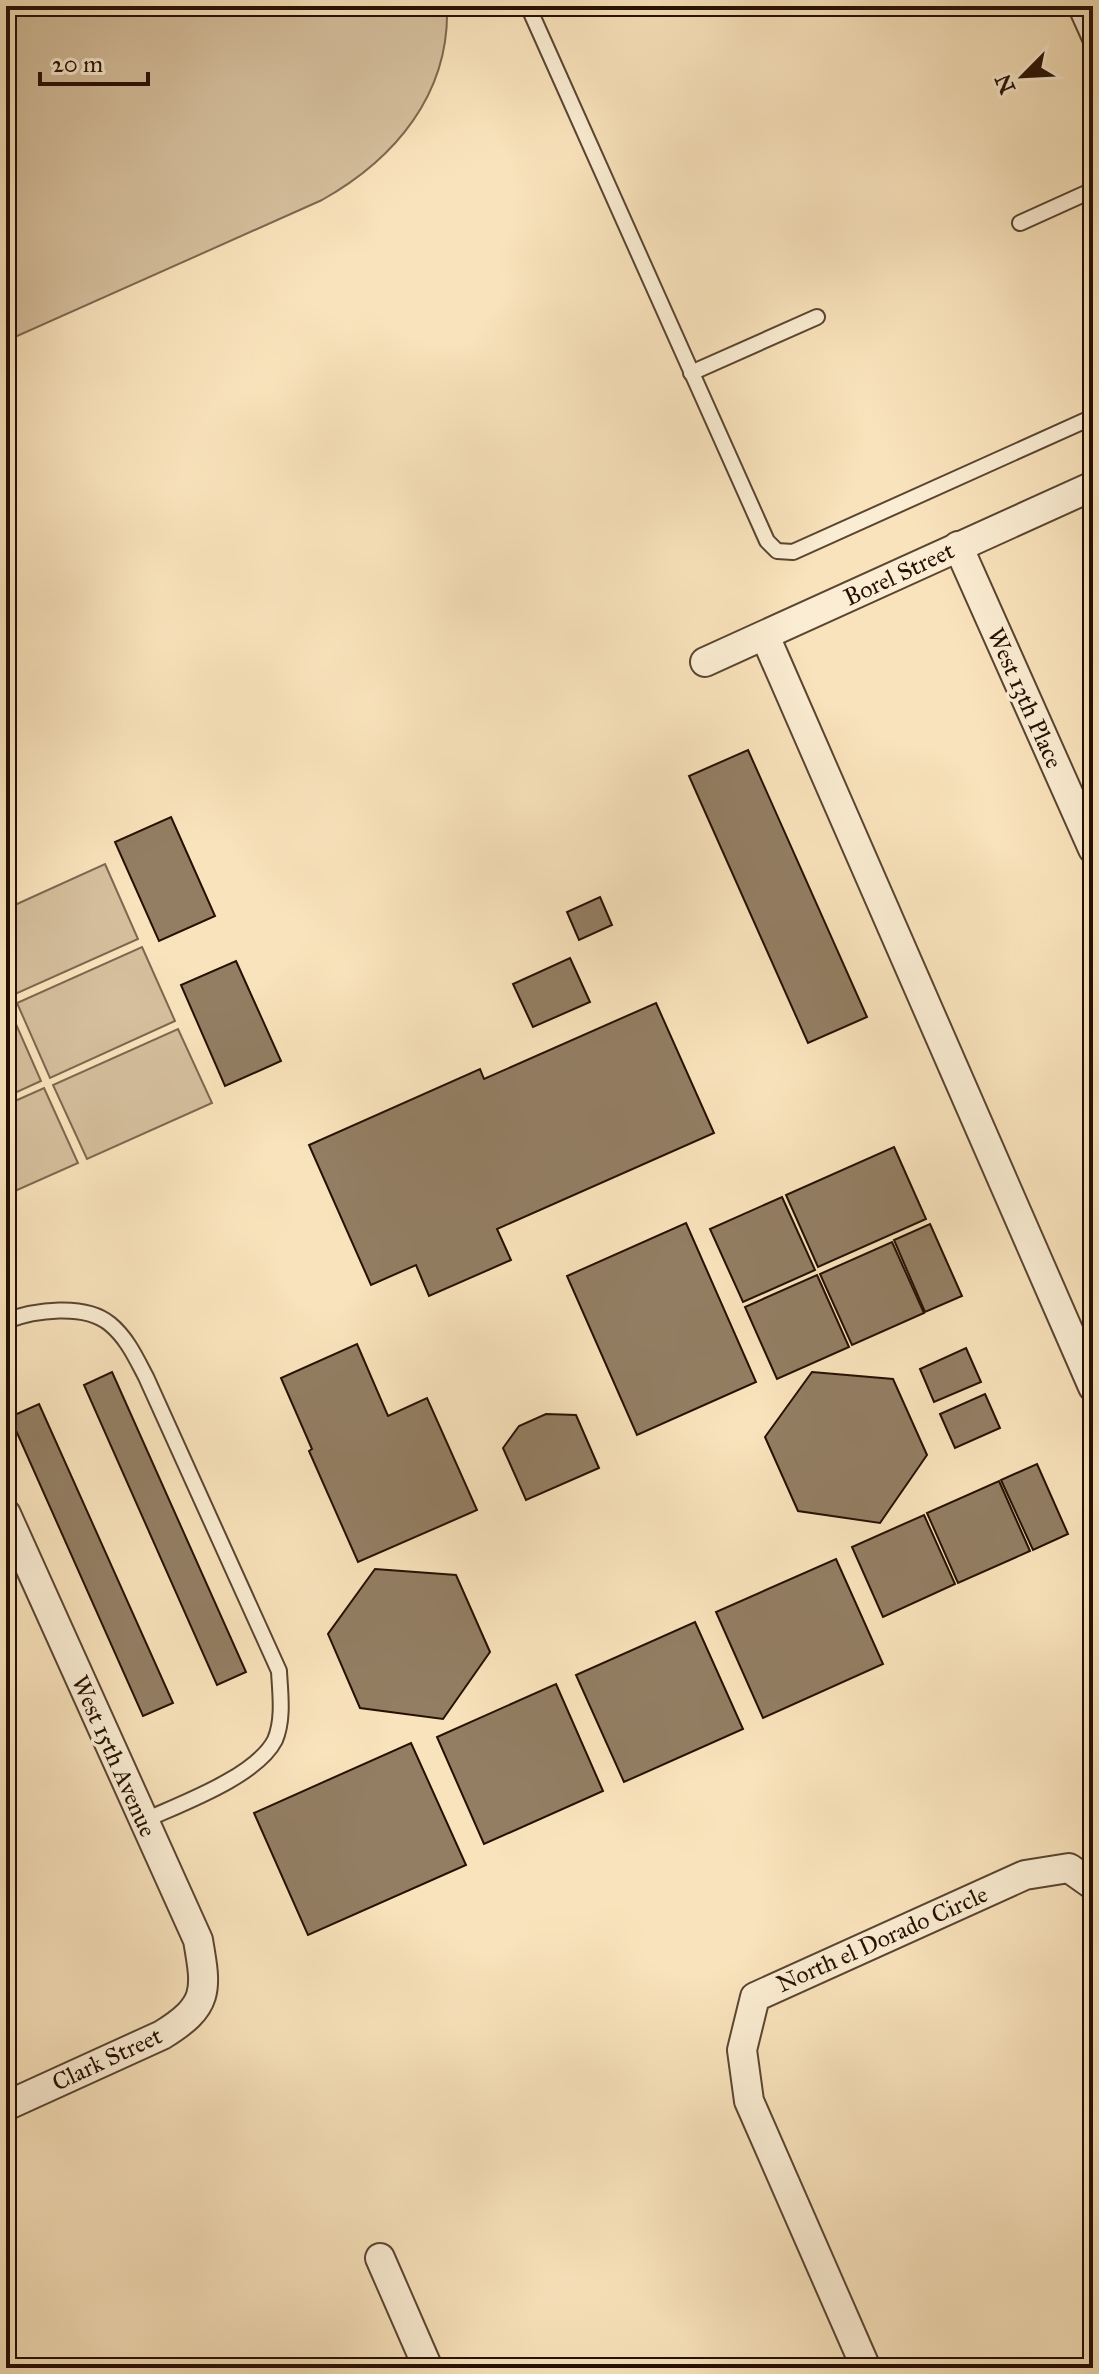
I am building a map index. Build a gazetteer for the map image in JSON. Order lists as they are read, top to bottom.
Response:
{
  "streets": {
    "street": [
      "Borel Street",
      "West 13th Place",
      "West 15th Avenue",
      "North el Dorado Circle",
      "Clark Street"
    ]
  },
  "crossings": [
    ["Borel Street", "West 13th Place"],
    ["West 15th Avenue", "Clark Street"]
  ],
  "scale_bar": "20 m",
  "north": "bottom left"
}
